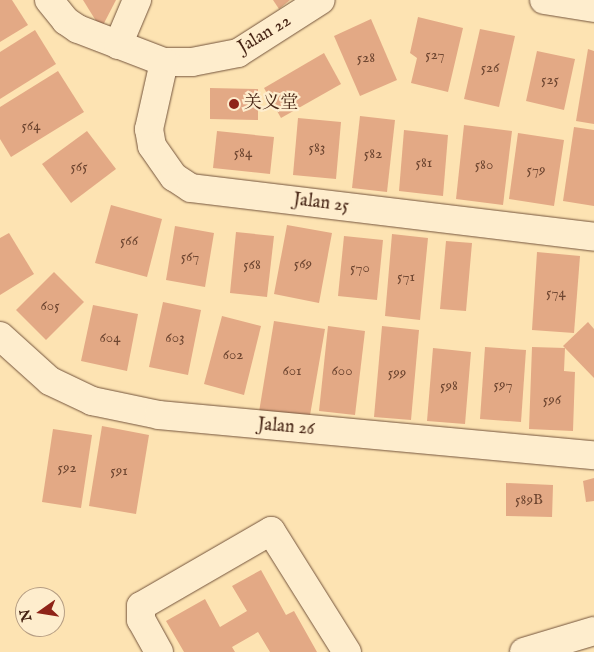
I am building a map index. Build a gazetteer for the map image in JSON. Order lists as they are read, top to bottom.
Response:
{
  "streets": {
    "street": ["Jalan 22", "Jalan 25", "Jalan 26"]
  },
  "crossings": [
    ["Jalan 22", "Jalan 25"]
  ],
  "places": ["关义堂"],
  "house_numbers": [
    "527",
    "528",
    "526",
    "525",
    "564",
    "583",
    "584",
    "582",
    "581",
    "580",
    "565",
    "579",
    "566",
    "567",
    "569",
    "568",
    "570",
    "571",
    "574",
    "605",
    "604",
    "603",
    "602",
    "601",
    "600",
    "599",
    "597",
    "598",
    "596",
    "592",
    "591",
    "589B"
  ],
  "north": "left"
}
